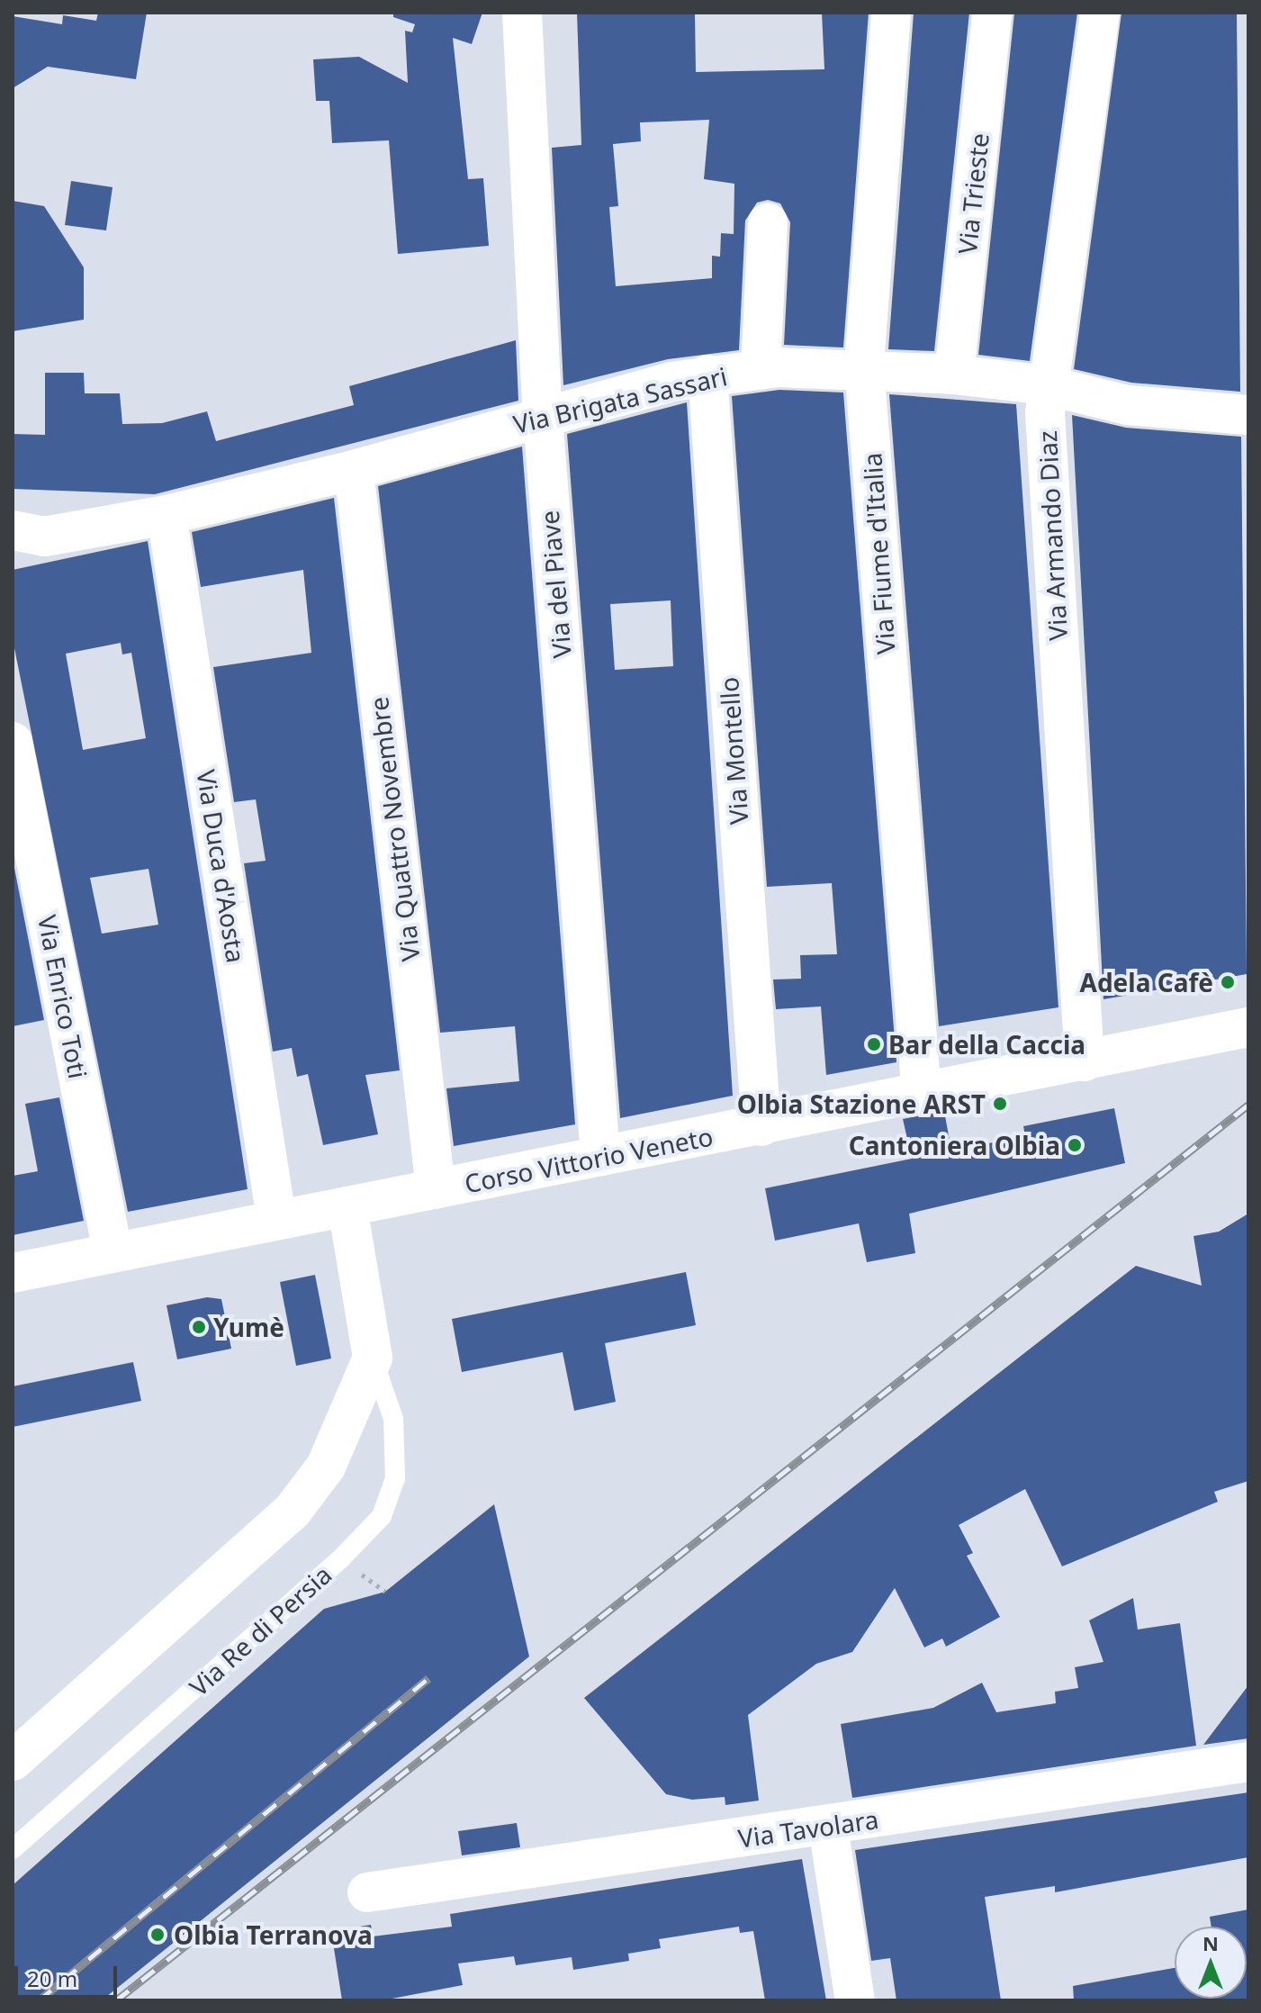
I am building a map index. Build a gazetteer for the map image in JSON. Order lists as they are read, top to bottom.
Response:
{
  "streets": {
    "street": [
      "Via Trieste",
      "Via Brigata Sassari",
      "Via Armando Diaz",
      "Via Fiume d'Italia",
      "Via del Piave",
      "Via Montello",
      "Via Quattro Novembre",
      "Via Duca d'Aosta",
      "Via Enrico Toti",
      "Corso Vittorio Veneto",
      "Via Re di Persia",
      "Via Tavolara"
    ]
  },
  "crossings": [
    ["Via Trieste", "Via Brigata Sassari"],
    ["Via Brigata Sassari", "Via Armando Diaz"],
    ["Via Brigata Sassari", "Via Fiume d'Italia"],
    ["Via Brigata Sassari", "Via del Piave"],
    ["Via Brigata Sassari", "Via Montello"],
    ["Via Brigata Sassari", "Via Quattro Novembre"],
    ["Via Brigata Sassari", "Via Duca d'Aosta"],
    ["Via Armando Diaz", "Corso Vittorio Veneto"],
    ["Via Fiume d'Italia", "Corso Vittorio Veneto"],
    ["Via del Piave", "Corso Vittorio Veneto"],
    ["Via Montello", "Corso Vittorio Veneto"],
    ["Via Quattro Novembre", "Corso Vittorio Veneto"],
    ["Via Duca d'Aosta", "Corso Vittorio Veneto"],
    ["Via Enrico Toti", "Corso Vittorio Veneto"],
    ["Corso Vittorio Veneto", "Via Re di Persia"]
  ],
  "places": [
    "Adela Cafè",
    "Bar della Caccia",
    "Olbia Stazione ARST",
    "Cantoniera Olbia",
    "Yumè",
    "Olbia Terranova"
  ],
  "scale_bar": "20 m",
  "north": "top"
}
